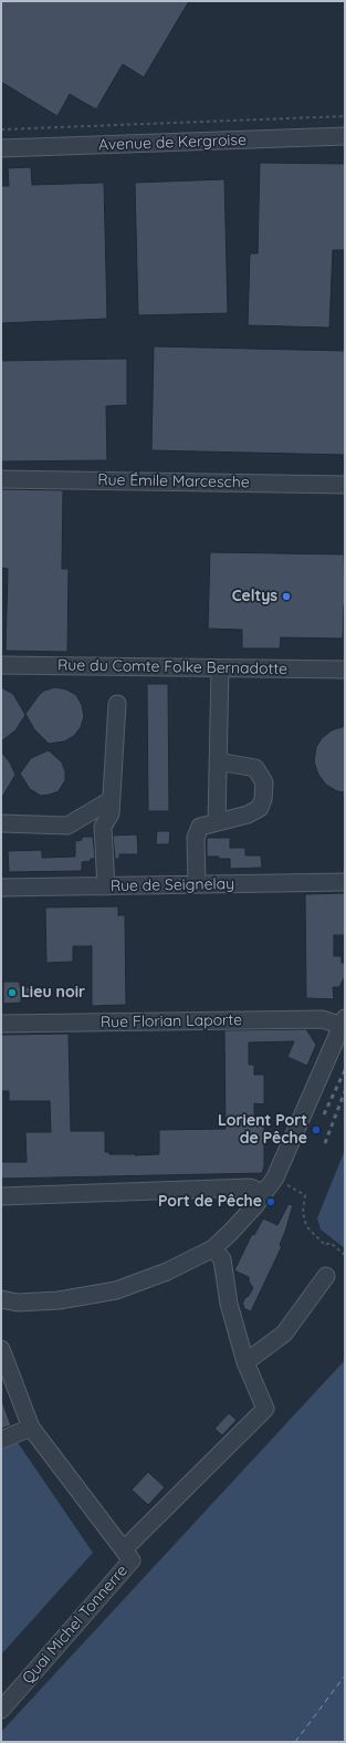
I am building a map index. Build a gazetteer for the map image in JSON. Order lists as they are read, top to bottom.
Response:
{
  "streets": {
    "street": [
      "Avenue de Kergroise",
      "Rue Émile Marcesche",
      "Rue du Comte Folke Bernadotte",
      "Rue de Seignelay",
      "Rue Florian Laporte",
      "Quai Michel Tonnerre"
    ]
  },
  "places": [
    "Celtys",
    "Lieu noir",
    "Lorient Port de Pêche",
    "Port de Pêche"
  ]
}
